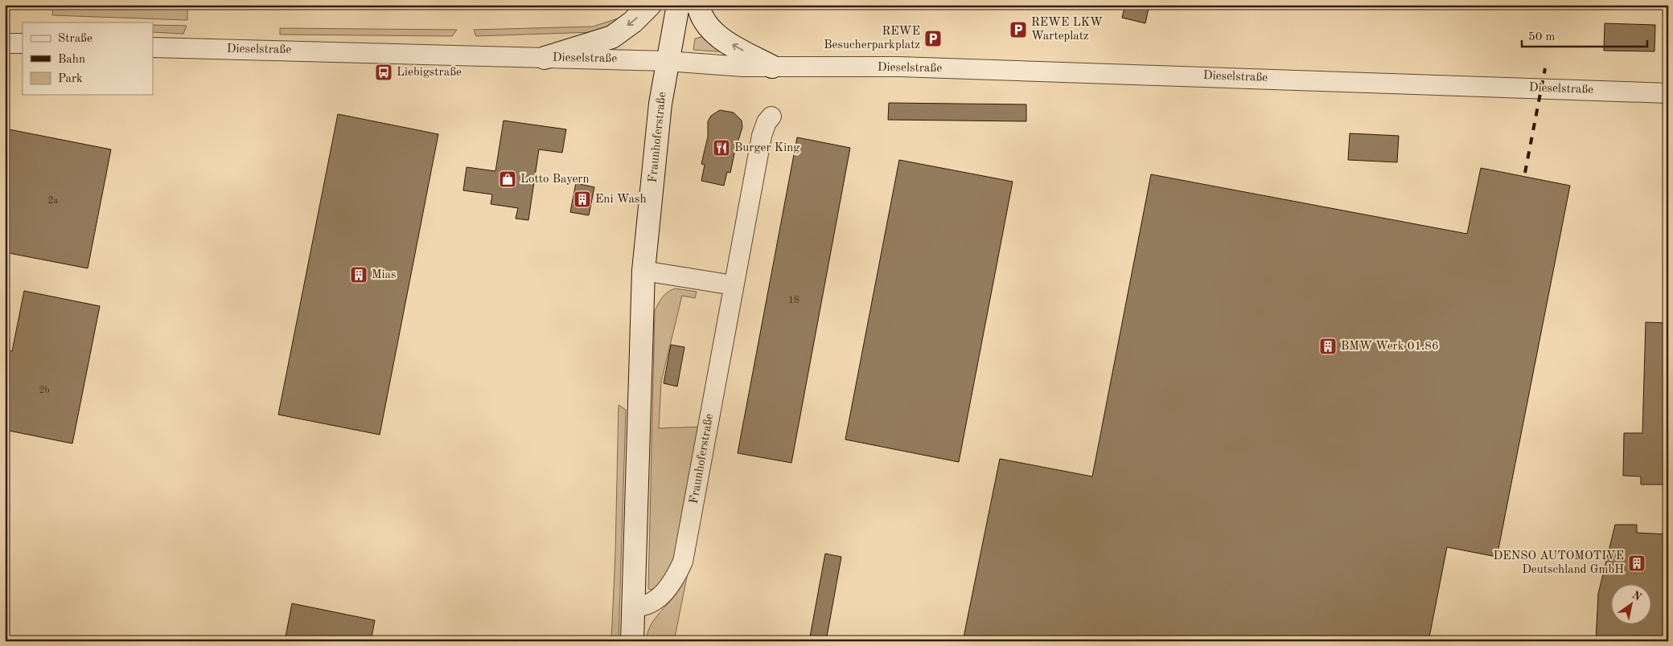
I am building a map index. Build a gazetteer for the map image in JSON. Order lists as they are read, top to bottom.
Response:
{
  "streets": {
    "main road": ["Fraunhoferstraße"],
    "street": ["Dieselstraße"]
  },
  "crossings": [
    ["Dieselstraße", "Fraunhoferstraße"]
  ],
  "places": {
    "parking": ["REWE LKW Warteplatz", "REWE Besucherparkplatz"],
    "bus stop": ["Liebigstraße"],
    "restaurant": ["Burger King"],
    "shop": ["Lotto Bayern"],
    "building": [
      "Eni Wash",
      "Mias",
      "BMW Werk 01.86",
      "DENSO AUTOMOTIVE Deutschland GmbH"
    ]
  },
  "house_numbers": ["2a", "18", "2b"],
  "legend": ["Straße", "Bahn", "Park"],
  "scale_bar": "50 m",
  "north": "top right"
}
